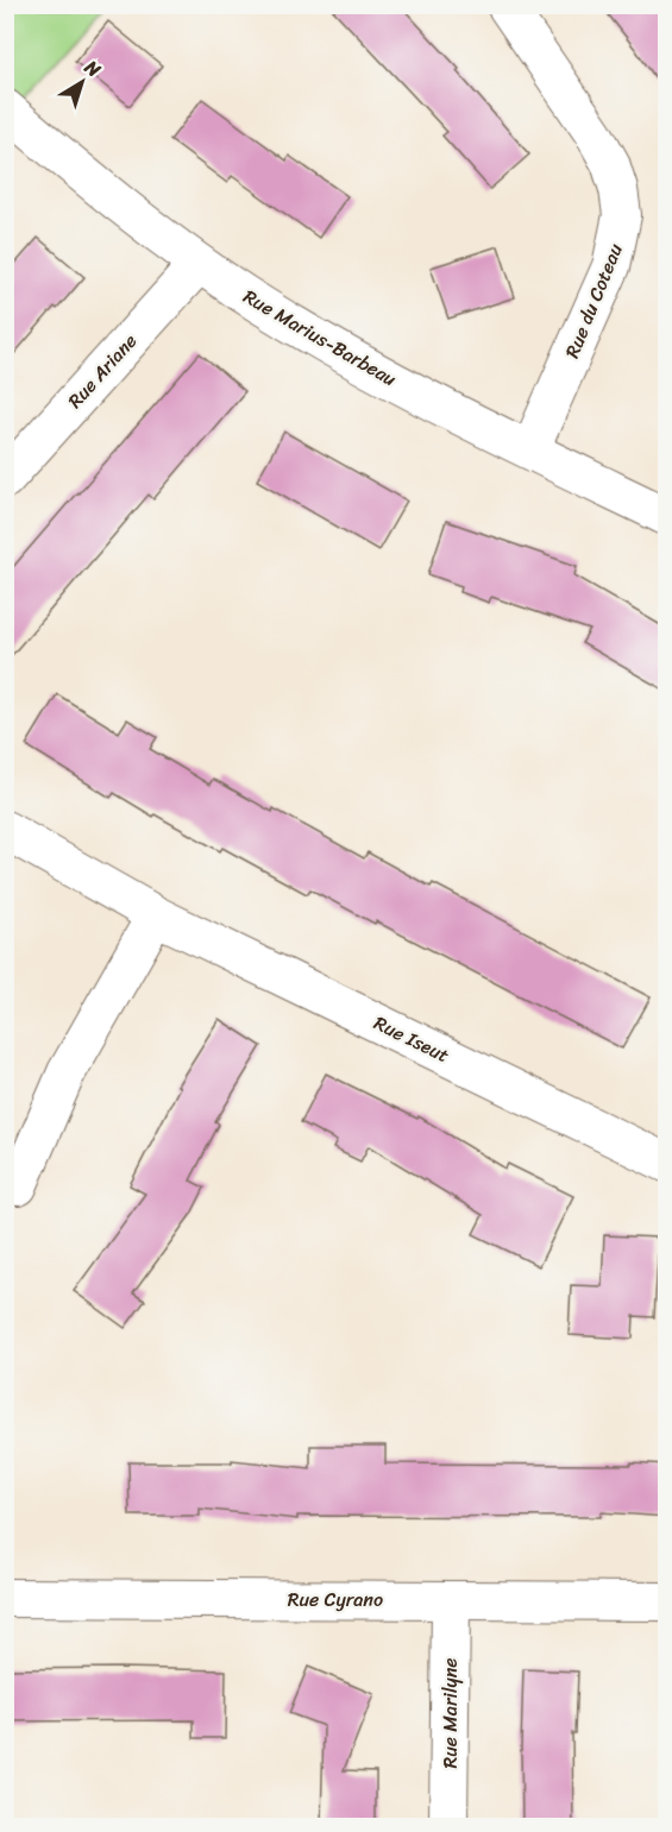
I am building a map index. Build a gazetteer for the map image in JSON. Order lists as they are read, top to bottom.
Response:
{
  "streets": {
    "street": [
      "Rue du Coteau",
      "Rue Marius-Barbeau",
      "Rue Ariane",
      "Rue Iseut",
      "Rue Cyrano",
      "Rue Marilyne"
    ]
  },
  "crossings": [
    ["Rue du Coteau", "Rue Marius-Barbeau"],
    ["Rue Marius-Barbeau", "Rue Ariane"],
    ["Rue Cyrano", "Rue Marilyne"]
  ],
  "north": "top right"
}
